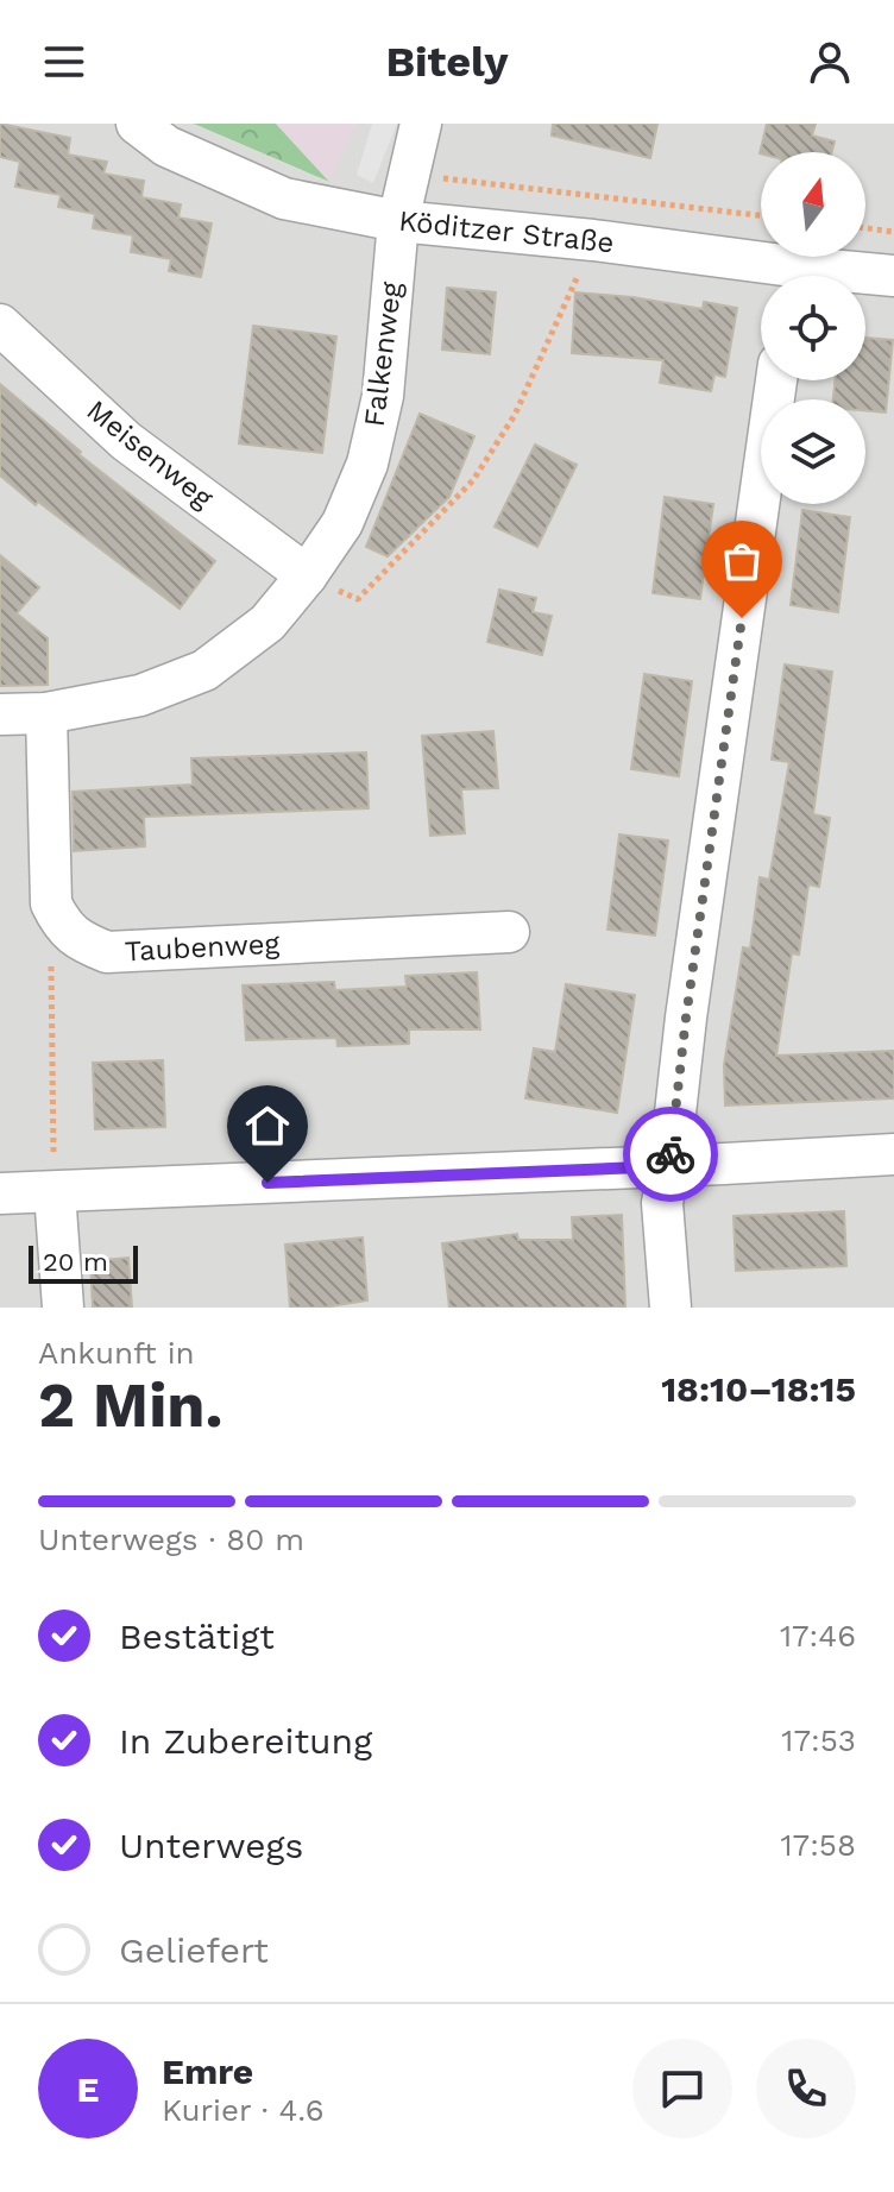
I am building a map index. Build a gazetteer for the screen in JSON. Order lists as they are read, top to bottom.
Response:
{
  "streets": {
    "street": [
      "Köditzer Straße",
      "Falkenweg",
      "Meisenweg",
      "Taubenweg"
    ]
  },
  "crossings": [
    ["Köditzer Straße", "Falkenweg"],
    ["Falkenweg", "Meisenweg"]
  ],
  "scale_bar": "20 m",
  "north": "top",
  "page": {
    "header": "Bitely",
    "scale": "20 m",
    "heading": ["2 Min.", "Ankunft in", "18:10–18:15"],
    "panel": ["Emre", "Kurier · 4.6"],
    "bar": "Unterwegs · 80 m",
    "list": [
      ["Bestätigt", "17:46"],
      ["In Zubereitung", "17:53"],
      ["Unterwegs", "17:58"],
      "Geliefert"
    ],
    "round": "E"
  }
}
